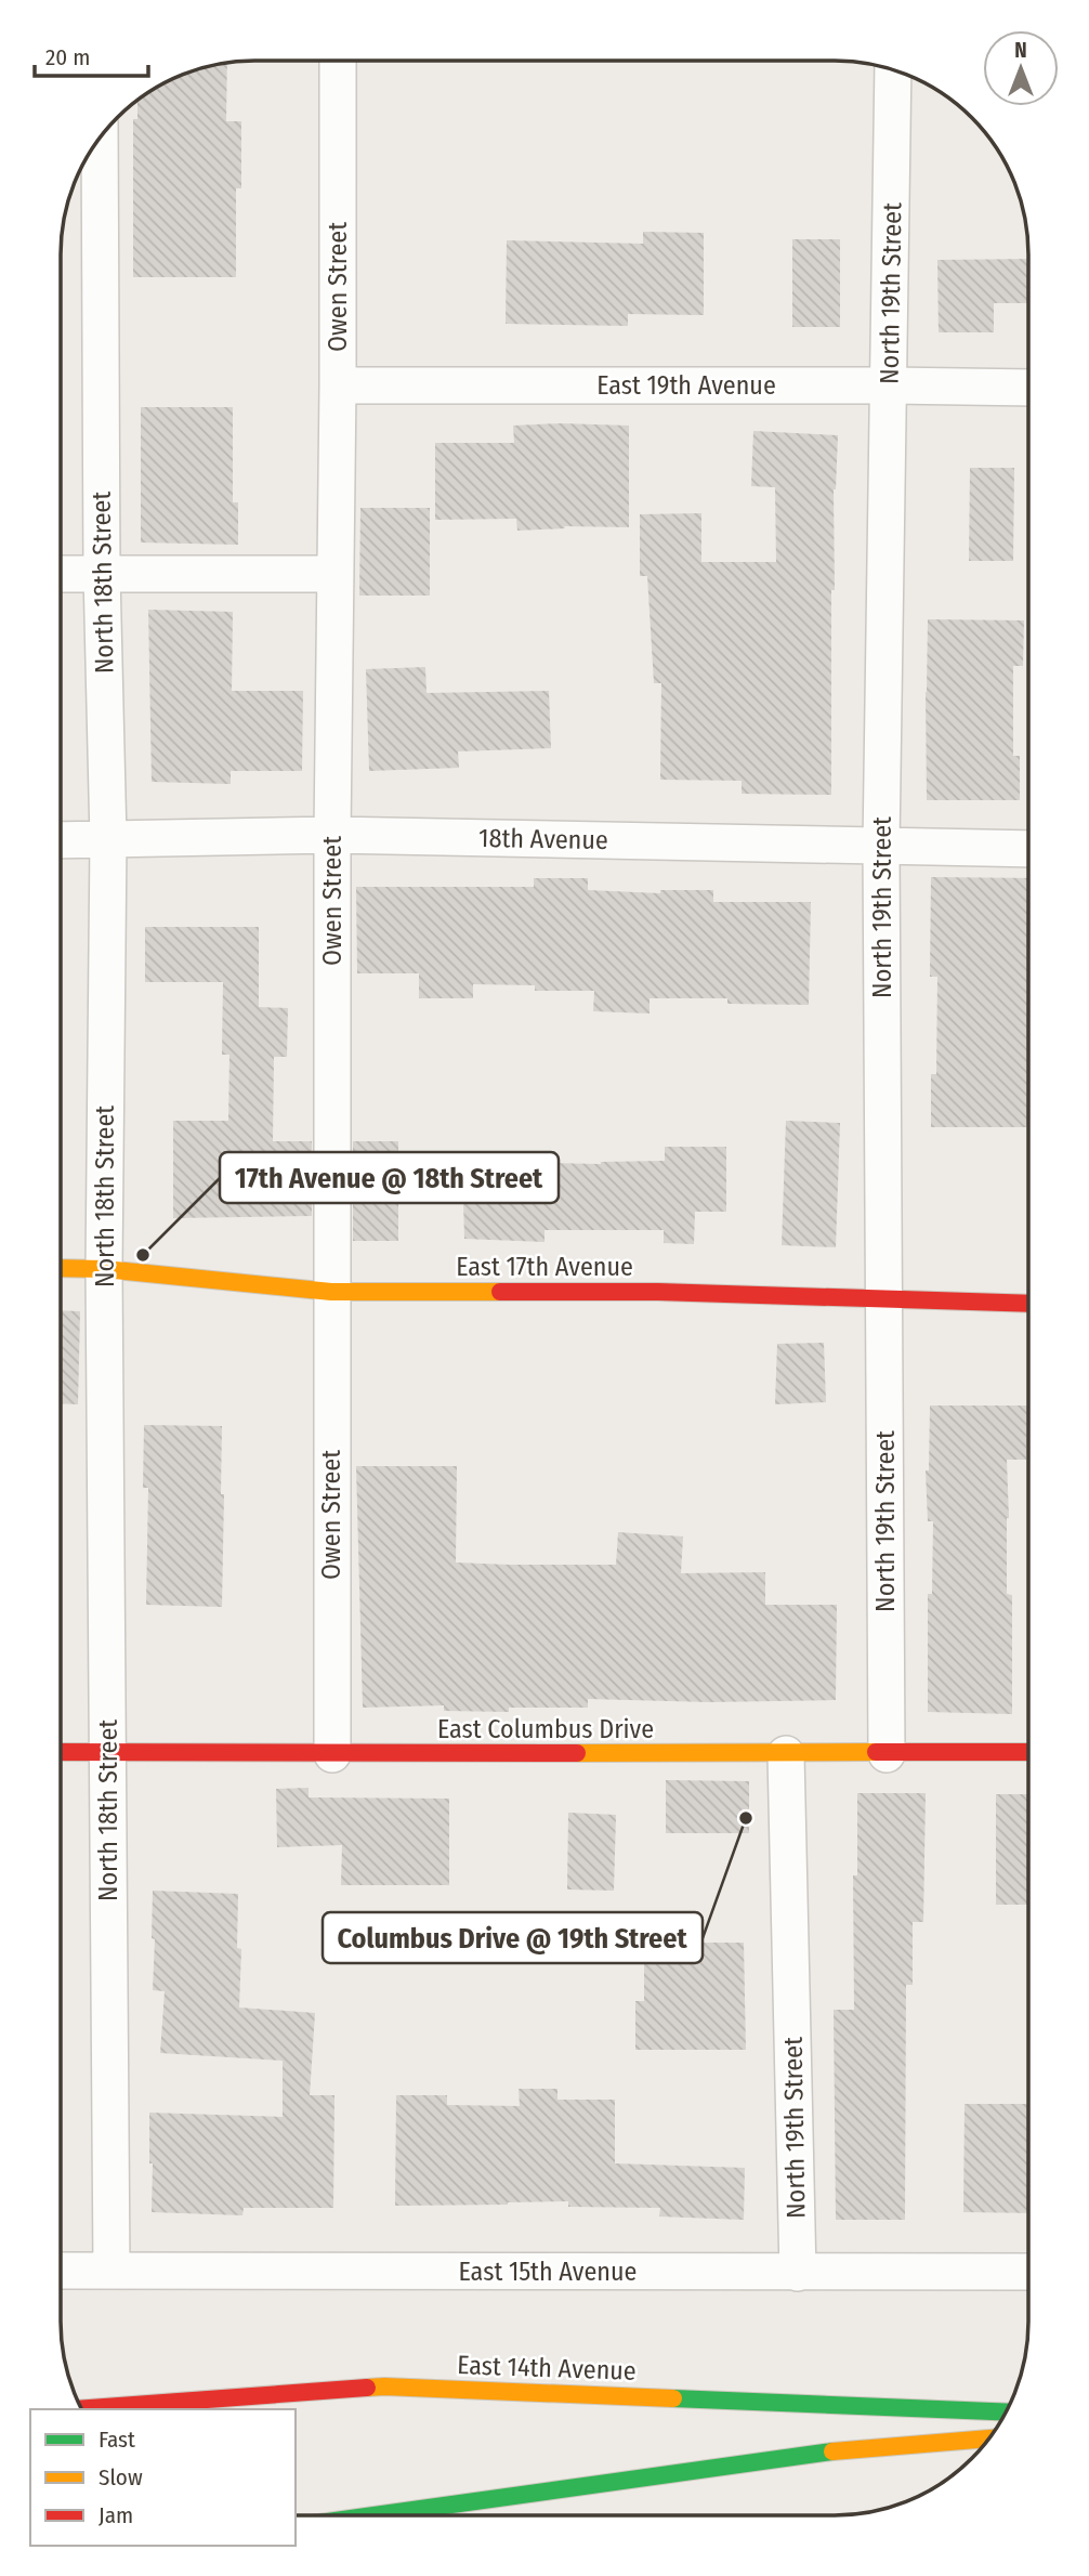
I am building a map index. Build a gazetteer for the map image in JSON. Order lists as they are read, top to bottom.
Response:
{
  "streets": {
    "main road": ["East 17th Avenue", "East Columbus Drive", "East 14th Avenue"],
    "street": [
      "Owen Street",
      "North 19th Street",
      "East 19th Avenue",
      "North 18th Street",
      "18th Avenue",
      "East 15th Avenue"
    ]
  },
  "crossings": [
    ["Owen Street", "East 19th Avenue"],
    ["Owen Street", "18th Avenue"],
    ["Owen Street", "East 17th Avenue"],
    ["Owen Street", "East Columbus Drive"],
    ["North 19th Street", "East 19th Avenue"],
    ["North 19th Street", "18th Avenue"],
    ["North 19th Street", "East 17th Avenue"],
    ["North 19th Street", "East Columbus Drive"],
    ["North 19th Street", "East 15th Avenue"],
    ["North 18th Street", "18th Avenue"],
    ["North 18th Street", "East 17th Avenue"],
    ["North 18th Street", "East Columbus Drive"],
    ["North 18th Street", "East 15th Avenue"]
  ],
  "places": ["17th Avenue @ 18th Street", "Columbus Drive @ 19th Street"],
  "legend": ["Fast", "Slow", "Jam"],
  "scale_bar": "20 m",
  "north": "top"
}
